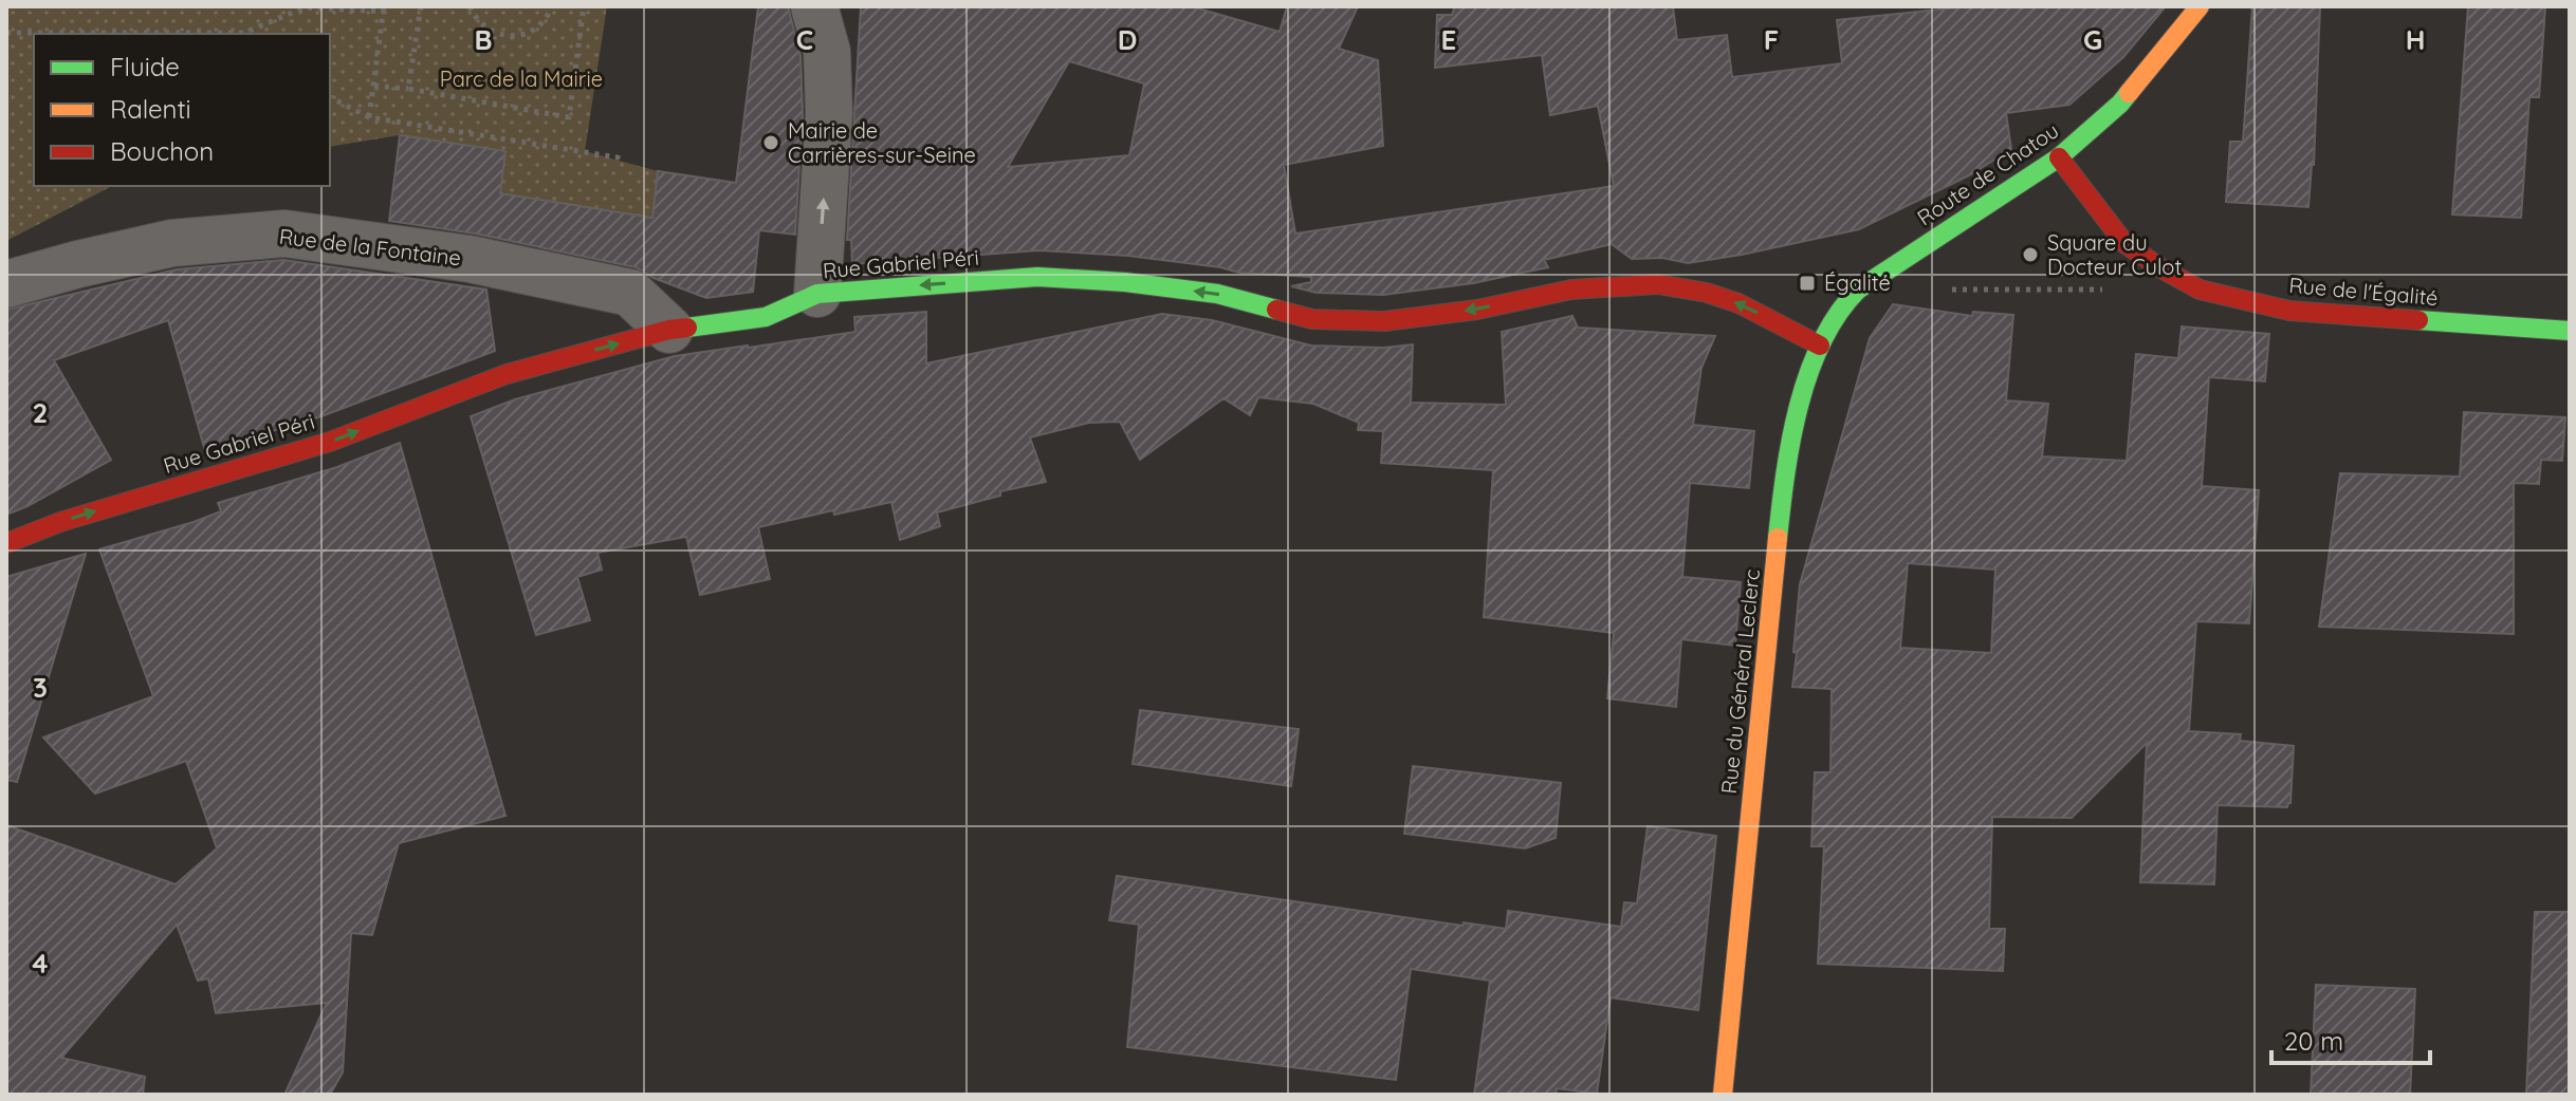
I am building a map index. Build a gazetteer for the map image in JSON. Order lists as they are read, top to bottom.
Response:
{
  "streets": {
    "street": [
      "Route de Chatou",
      "Rue de la Fontaine",
      "Rue Gabriel Péri",
      "Rue de l'Égalité",
      "Rue du Général Leclerc"
    ]
  },
  "crossings": [
    ["Route de Chatou", "Rue de l'Égalité"],
    ["Route de Chatou", "Rue du Général Leclerc"],
    ["Rue de la Fontaine", "Rue Gabriel Péri"],
    ["Rue Gabriel Péri", "Rue du Général Leclerc"]
  ],
  "parks": ["Parc de la Mairie"],
  "places": {
    "other": ["Mairie de Carrières-sur-Seine", "Square du Docteur Culot"],
    "transit": ["Égalité"]
  },
  "legend": ["Fluide", "Ralenti", "Bouchon"],
  "scale_bar": "20 m",
  "grid": {
    "columns": [
      "B",
      "C",
      "D",
      "E",
      "F",
      "G",
      "H"
    ],
    "rows": ["2", "3", "4"]
  }
}
